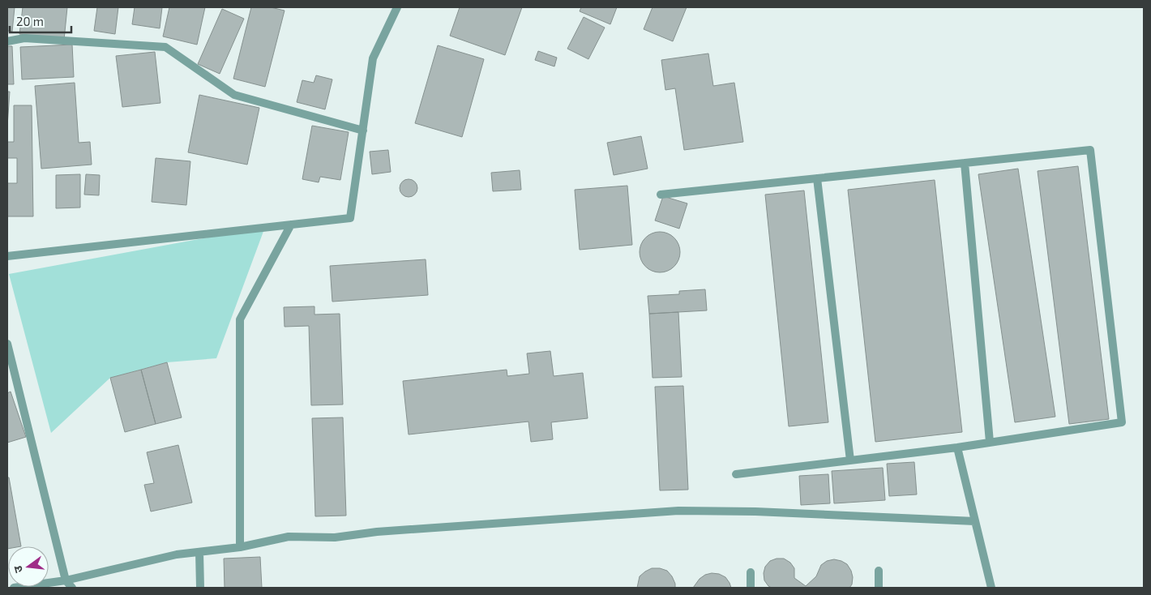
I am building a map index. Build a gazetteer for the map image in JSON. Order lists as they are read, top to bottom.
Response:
{
  "scale_bar": "20 m",
  "north": "left"
}
